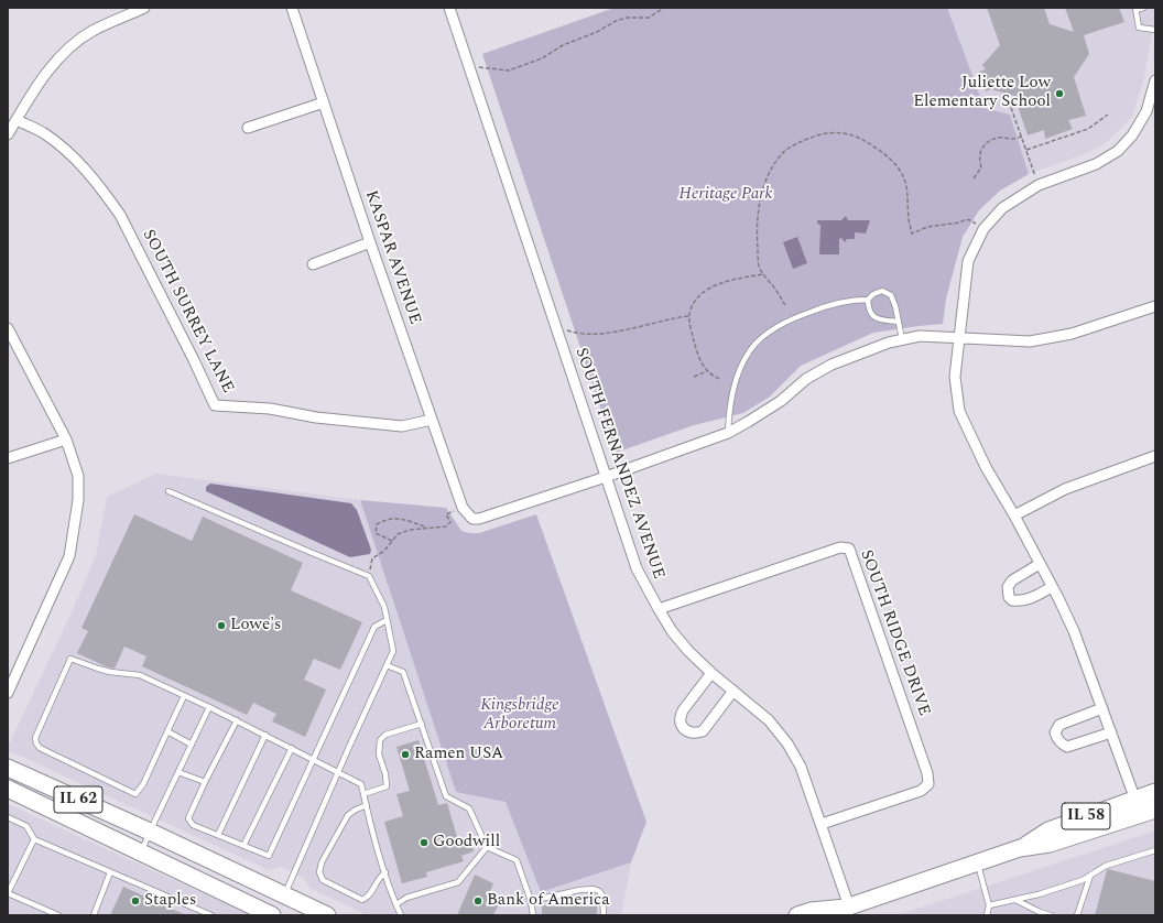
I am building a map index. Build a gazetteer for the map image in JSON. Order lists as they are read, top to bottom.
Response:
{
  "streets": {
    "main road": ["IL 62", "IL 58"],
    "street": [
      "KASPAR AVENUE",
      "SOUTH SURREY LANE",
      "SOUTH FERNANDEZ AVENUE",
      "SOUTH RIDGE DRIVE"
    ]
  },
  "crossings": [
    ["KASPAR AVENUE", "SOUTH SURREY LANE"],
    ["SOUTH FERNANDEZ AVENUE", "SOUTH RIDGE DRIVE"],
    ["SOUTH FERNANDEZ AVENUE", "IL 58"]
  ],
  "parks": ["Heritage Park", "Kingsbridge Arboretum"],
  "places": [
    "Juliette Low Elementary School",
    "Lowe's",
    "Ramen USA",
    "Goodwill",
    "Staples",
    "Bank of America"
  ]
}
